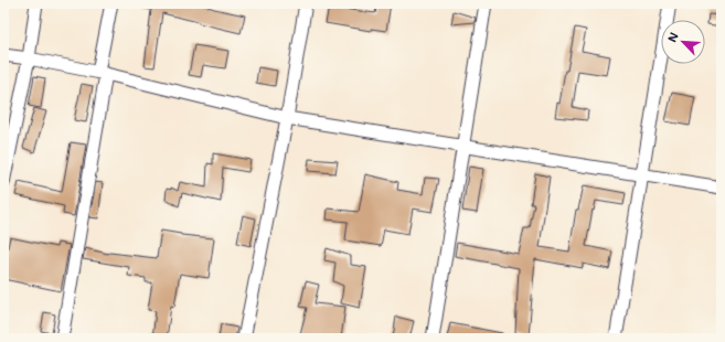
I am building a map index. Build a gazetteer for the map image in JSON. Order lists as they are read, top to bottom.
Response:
{
  "north": "top left"
}
